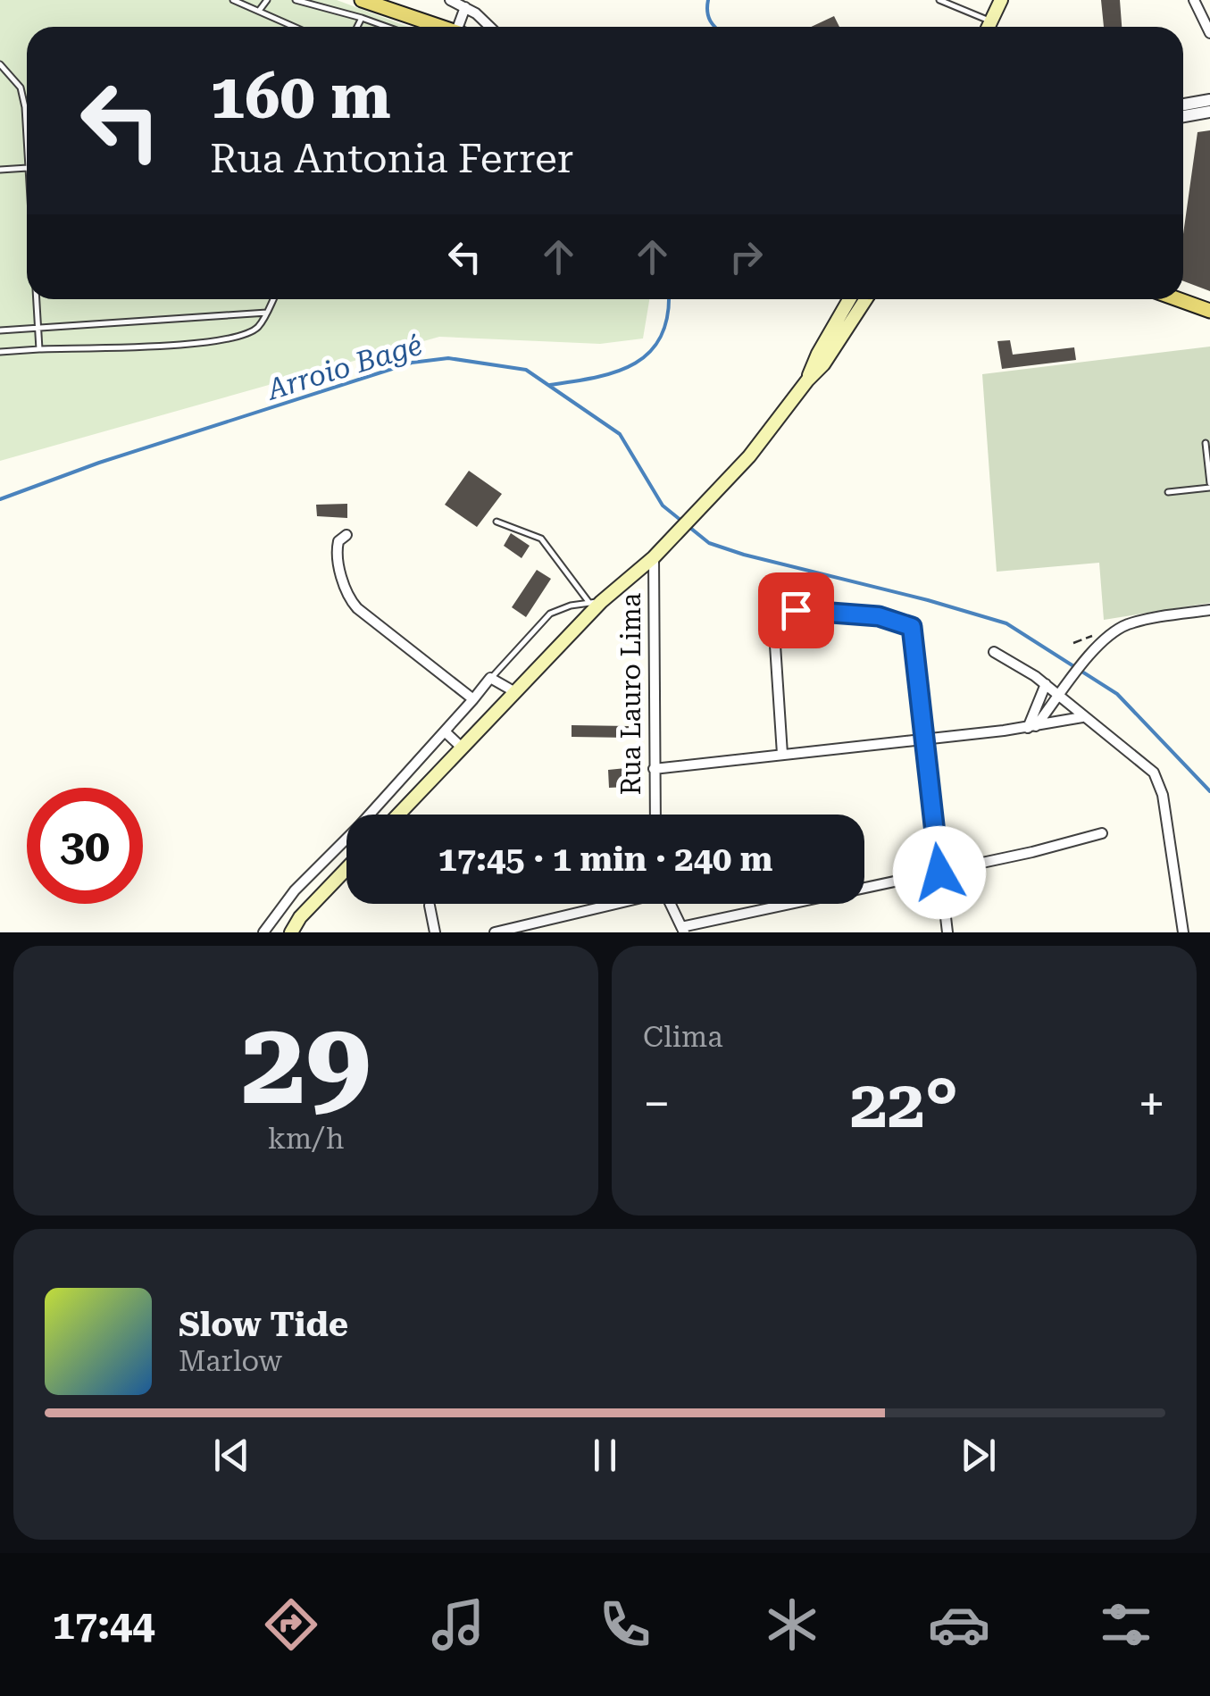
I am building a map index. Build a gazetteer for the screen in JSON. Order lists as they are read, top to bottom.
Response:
{
  "streets": {
    "street": ["Rua Lauro Lima"]
  },
  "water": ["Arroio Bagé"],
  "page": {
    "turn": ["160 m", "Rua Antonia Ferrer"],
    "limit": "30",
    "trip": "17:45 · 1 min · 240 m",
    "tile": [
      ["29", "km/h"],
      "Clima"
    ],
    "heat": ["−", "22°", "+"],
    "song": ["Slow Tide", "Marlow"],
    "tabs": "17:44"
  }
}
